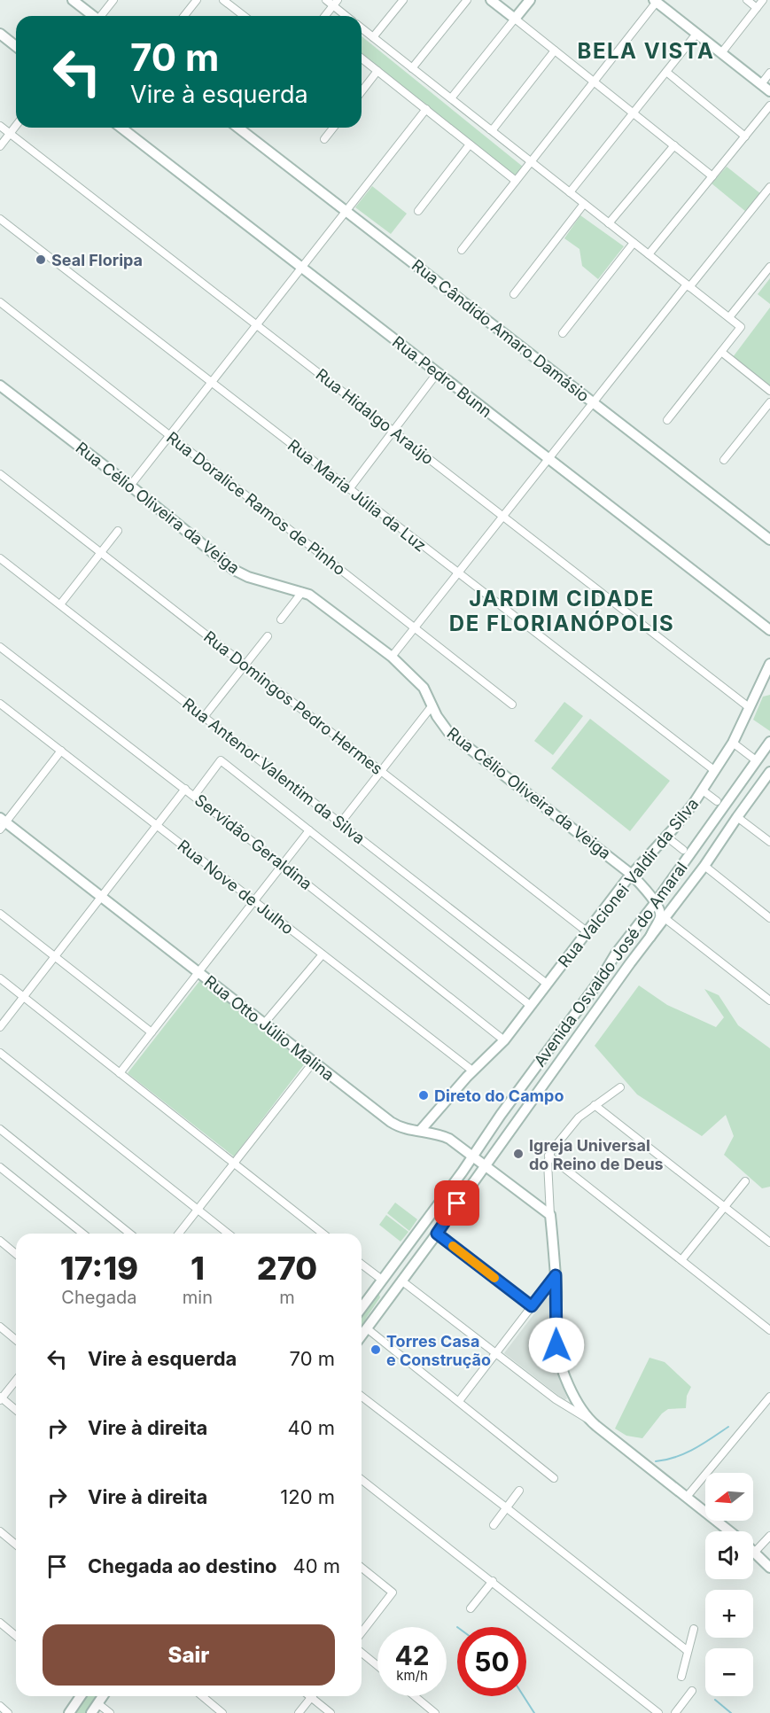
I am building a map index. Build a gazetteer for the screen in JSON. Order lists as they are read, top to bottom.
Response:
{
  "streets": {
    "main road": [
      "Rua Cândido Amaro Damásio",
      "Rua Pedro Bunn",
      "Rua Célio Oliveira da Veiga",
      "Rua Valcionei Valdir da Silva",
      "Avenida Osvaldo José do Amaral",
      "Rua Otto Júlio Malina"
    ],
    "street": [
      "Rua Hidalgo Araújo",
      "Rua Maria Júlia da Luz",
      "Rua Doralice Ramos de Pinho",
      "Rua Domingos Pedro Hermes",
      "Rua Antenor Valentim da Silva",
      "Servidão Geraldina",
      "Rua Nove de Julho"
    ]
  },
  "crossings": [
    ["Rua Hidalgo Araújo", "Rua Valcionei Valdir da Silva"],
    ["Rua Maria Júlia da Luz", "Rua Valcionei Valdir da Silva"],
    ["Rua Célio Oliveira da Veiga", "Rua Valcionei Valdir da Silva"],
    ["Rua Célio Oliveira da Veiga", "Avenida Osvaldo José do Amaral"],
    ["Rua Domingos Pedro Hermes", "Rua Valcionei Valdir da Silva"],
    ["Rua Antenor Valentim da Silva", "Rua Valcionei Valdir da Silva"],
    ["Servidão Geraldina", "Rua Valcionei Valdir da Silva"],
    ["Rua Valcionei Valdir da Silva", "Rua Nove de Julho"],
    ["Rua Valcionei Valdir da Silva", "Rua Otto Júlio Malina"],
    ["Avenida Osvaldo José do Amaral", "Rua Otto Júlio Malina"]
  ],
  "districts": ["BELA VISTA", "JARDIM CIDADE DE FLORIANÓPOLIS"],
  "places": [
    "Seal Floripa",
    "Direto do Campo",
    "Igreja Universal do Reino de Deus",
    "Torres Casa e Construção"
  ],
  "north": "left",
  "page": {
    "turn": ["70 m", "Vire à esquerda"],
    "eta": [
      "17:19",
      "Chegada",
      "1",
      "min",
      "270",
      "m"
    ],
    "list": [
      {
        "name": "Vire à esquerda",
        "value": "70 m"
      },
      {
        "name": "Vire à direita",
        "value": "40 m"
      },
      {
        "name": "Vire à direita",
        "value": "120 m"
      },
      {
        "name": "Chegada ao destino",
        "value": "40 m"
      }
    ],
    "map_buttons": ["+", "−"],
    "buttons": "Sair",
    "speed": "42 km/h",
    "limit": "50"
  }
}
